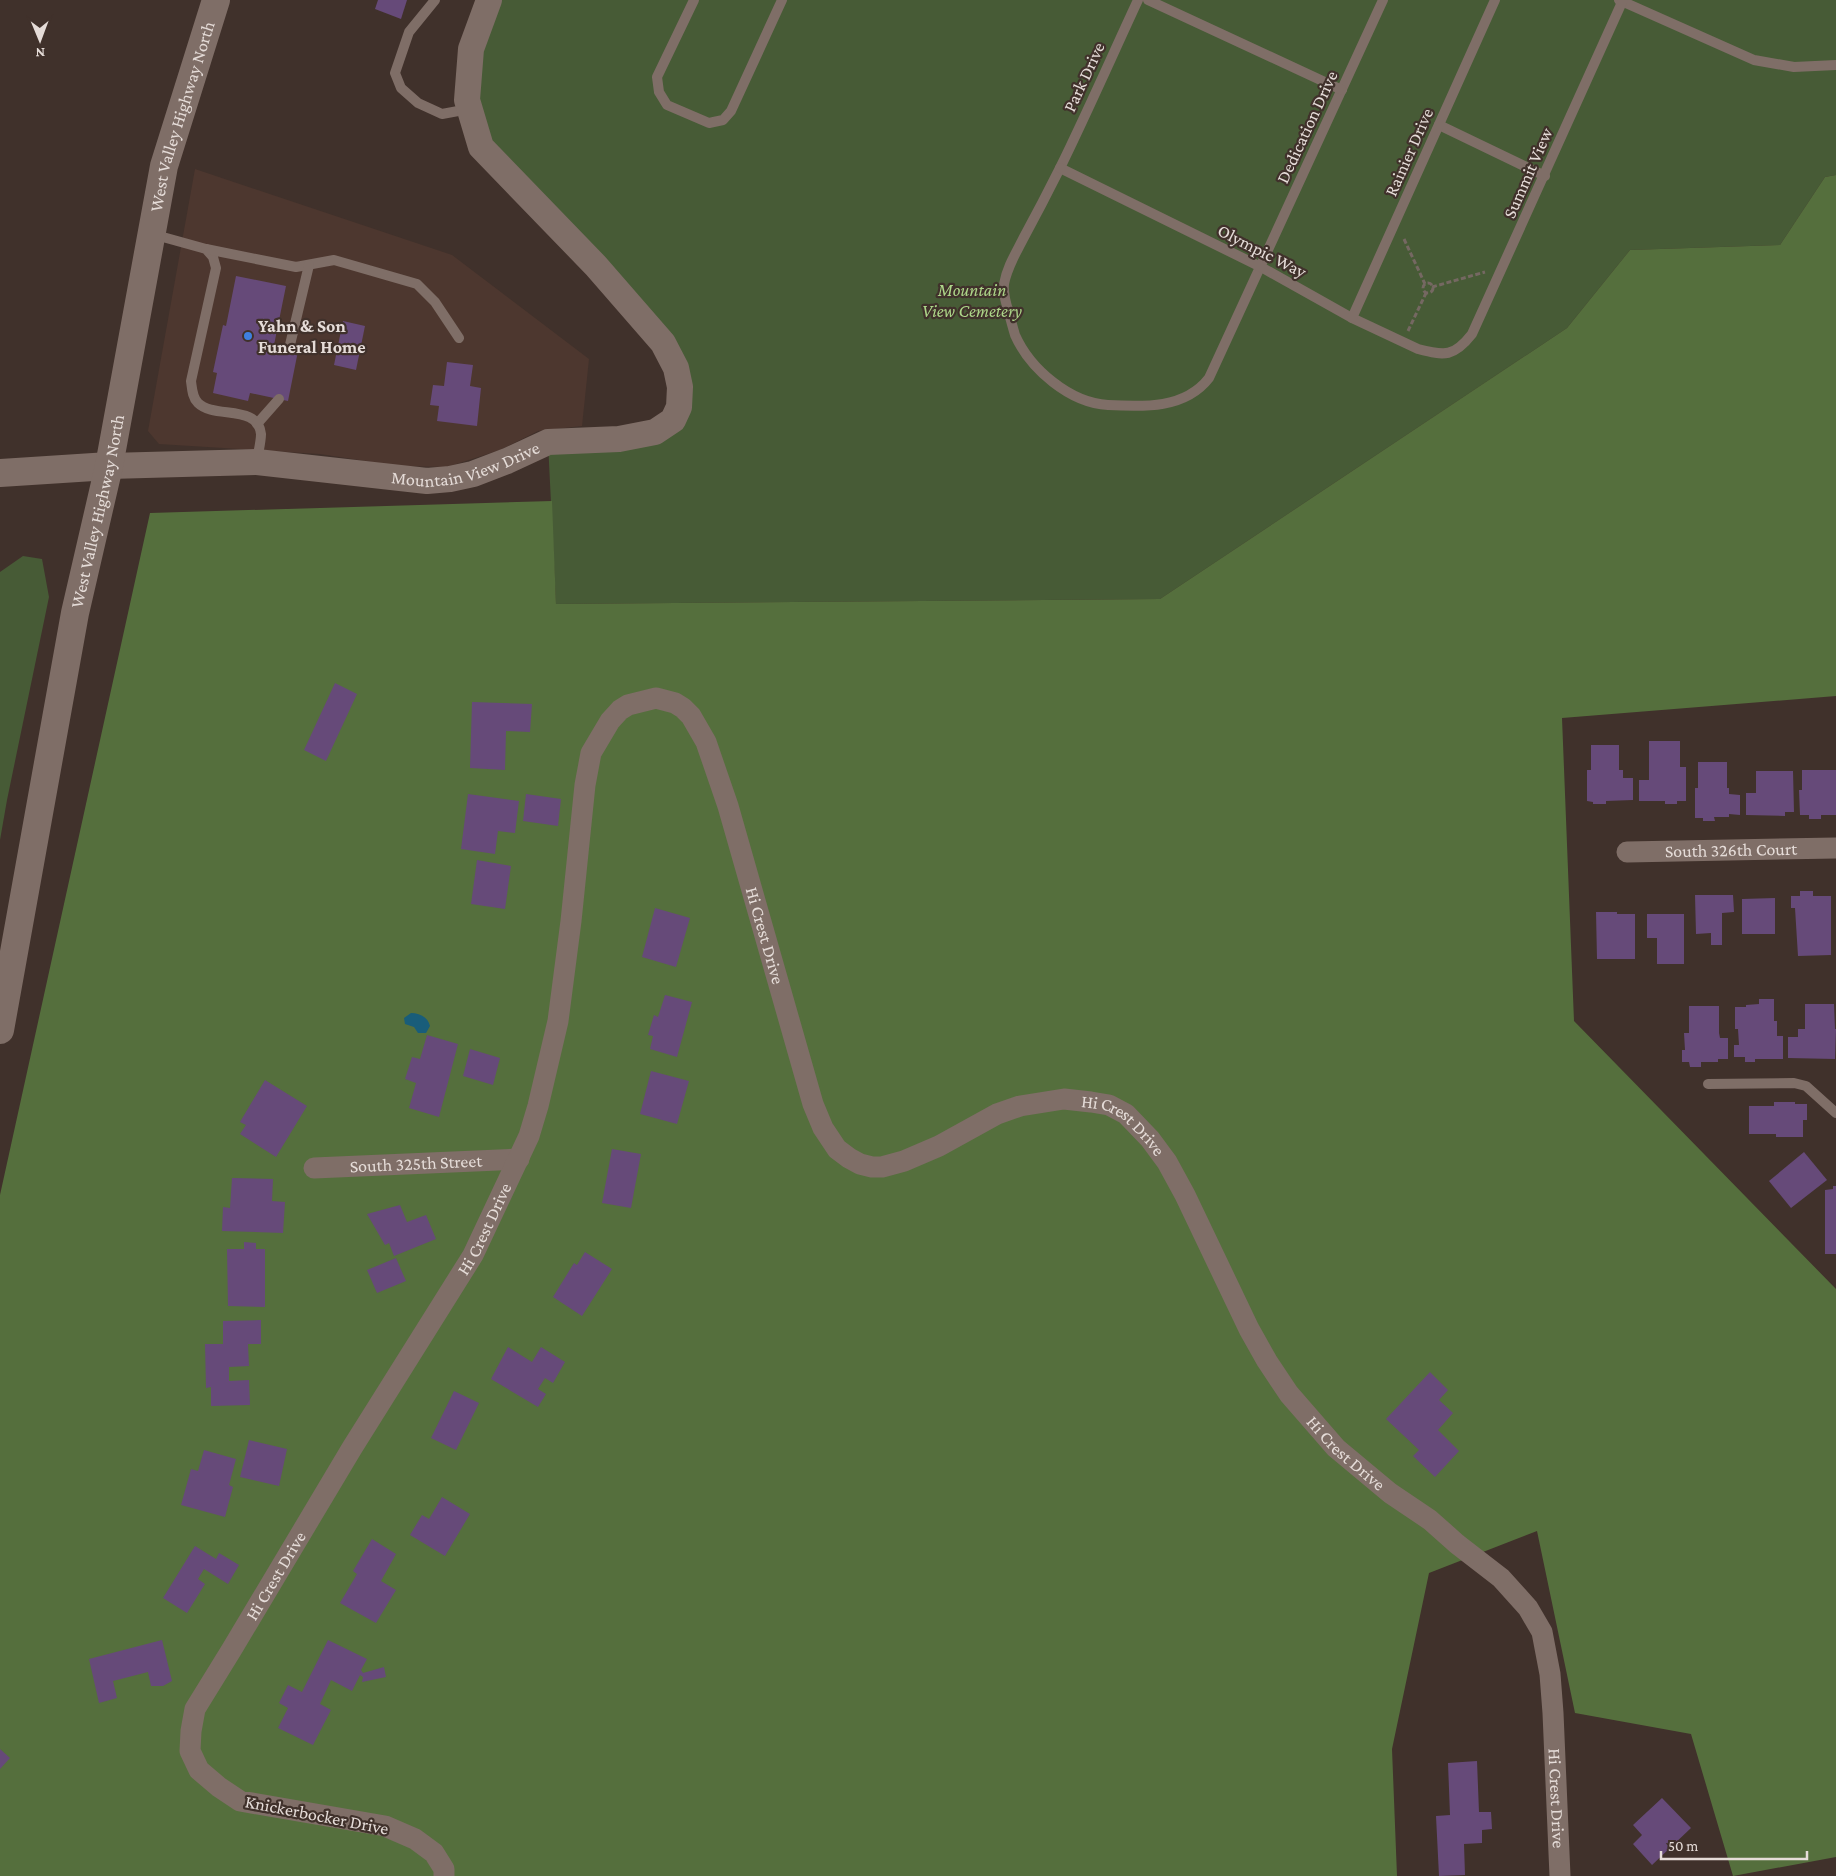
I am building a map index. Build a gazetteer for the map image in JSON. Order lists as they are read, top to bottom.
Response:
{
  "streets": {
    "main road": ["West Valley Highway North"],
    "street": [
      "Mountain View Drive",
      "South 326th Court",
      "Hi Crest Drive",
      "South 325th Street",
      "Knickerbocker Drive"
    ],
    "lane": [
      "Park Drive",
      "Dedication Drive",
      "Rainier Drive",
      "Summit View",
      "Olympic Way"
    ]
  },
  "crossings": [
    ["Park Drive", "Dedication Drive"],
    ["Park Drive", "Olympic Way"],
    ["West Valley Highway North", "Mountain View Drive"],
    ["Dedication Drive", "Olympic Way"],
    ["Rainier Drive", "Olympic Way"],
    ["Summit View", "Olympic Way"],
    ["Hi Crest Drive", "South 325th Street"],
    ["Hi Crest Drive", "Knickerbocker Drive"]
  ],
  "parks": ["Mountain View Cemetery"],
  "places": ["Yahn & Son Funeral Home"],
  "scale_bar": "50 m",
  "north": "bottom"
}
